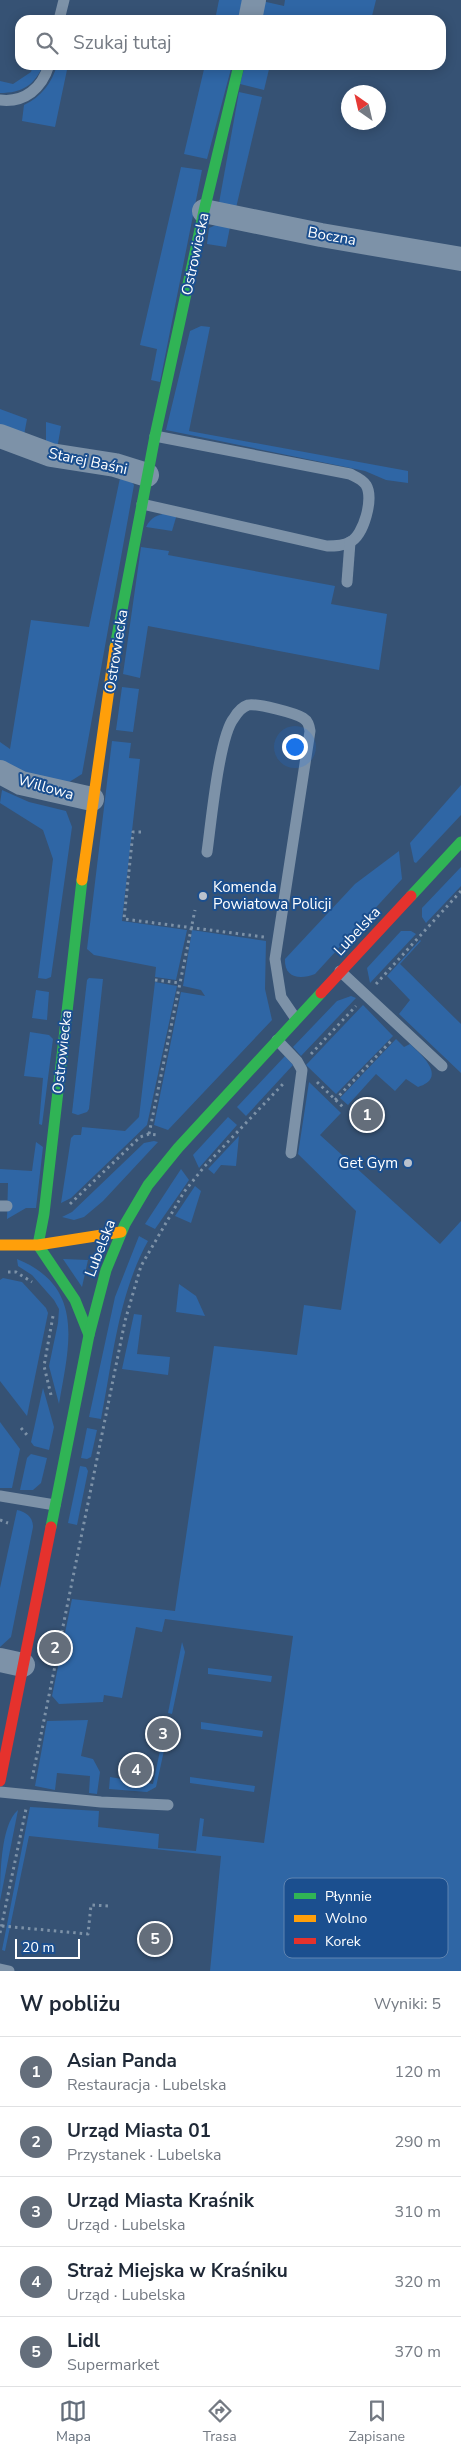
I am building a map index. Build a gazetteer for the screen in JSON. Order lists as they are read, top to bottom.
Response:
{
  "streets": {
    "street": [
      "Boczna",
      "Ostrowiecka",
      "Starej Baśni",
      "Willowa",
      "Lubelska"
    ]
  },
  "crossings": [
    ["Boczna", "Ostrowiecka"],
    ["Ostrowiecka", "Starej Baśni"],
    ["Ostrowiecka", "Willowa"]
  ],
  "places": ["Komenda Powiatowa Policji", "Get Gym"],
  "legend": ["Płynnie", "Wolno", "Korek"],
  "scale_bar": "20 m",
  "north": "top left",
  "page": {
    "search": "Szukaj tutaj",
    "pins": [
      "1",
      "2",
      "3",
      "4",
      "5"
    ],
    "scale": "20 m",
    "heading": ["W pobliżu", "Wyniki: 5"],
    "list": [
      {
        "mark": "1",
        "name": "Asian Panda",
        "note": "Restauracja · Lubelska",
        "value": "120 m"
      },
      {
        "mark": "2",
        "name": "Urząd Miasta 01",
        "note": "Przystanek · Lubelska",
        "value": "290 m"
      },
      {
        "mark": "3",
        "name": "Urząd Miasta Kraśnik",
        "note": "Urząd · Lubelska",
        "value": "310 m"
      },
      {
        "mark": "4",
        "name": "Straż Miejska w Kraśniku",
        "note": "Urząd · Lubelska",
        "value": "320 m"
      },
      {
        "mark": "5",
        "name": "Lidl",
        "note": "Supermarket",
        "value": "370 m"
      }
    ],
    "nav": ["Mapa", "Trasa", "Zapisane"]
  }
}
